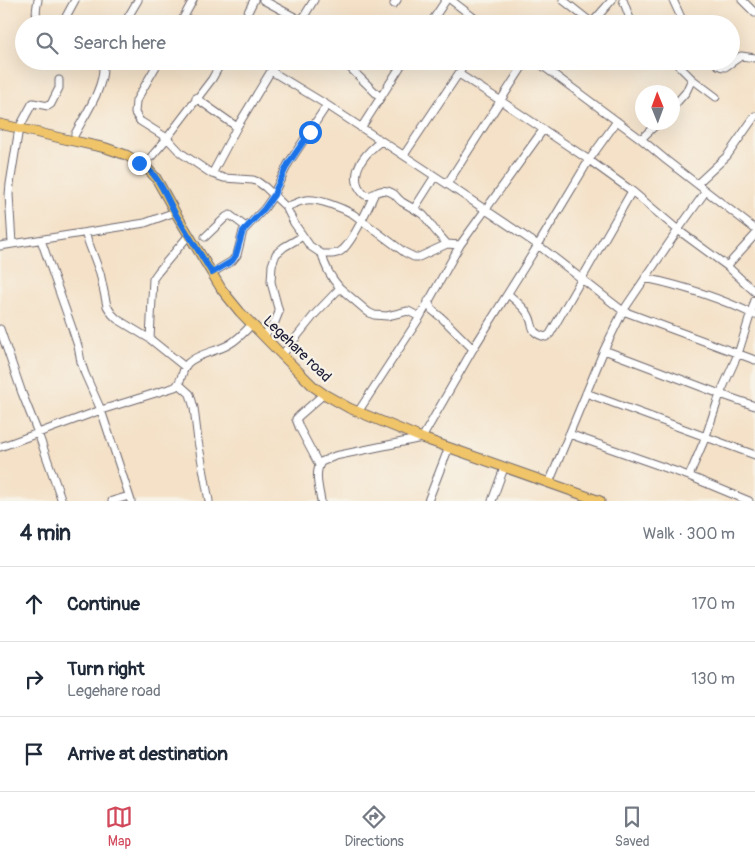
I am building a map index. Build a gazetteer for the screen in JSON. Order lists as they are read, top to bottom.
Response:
{
  "streets": {
    "main road": ["Legehare road"]
  },
  "north": "top",
  "page": {
    "search": "Search here",
    "heading": ["4 min", "Walk · 300 m"],
    "list": [
      ["Continue", "170 m"],
      ["Turn right", "Legehare road", "130 m"],
      "Arrive at destination"
    ],
    "nav": ["Map", "Directions", "Saved"]
  }
}
